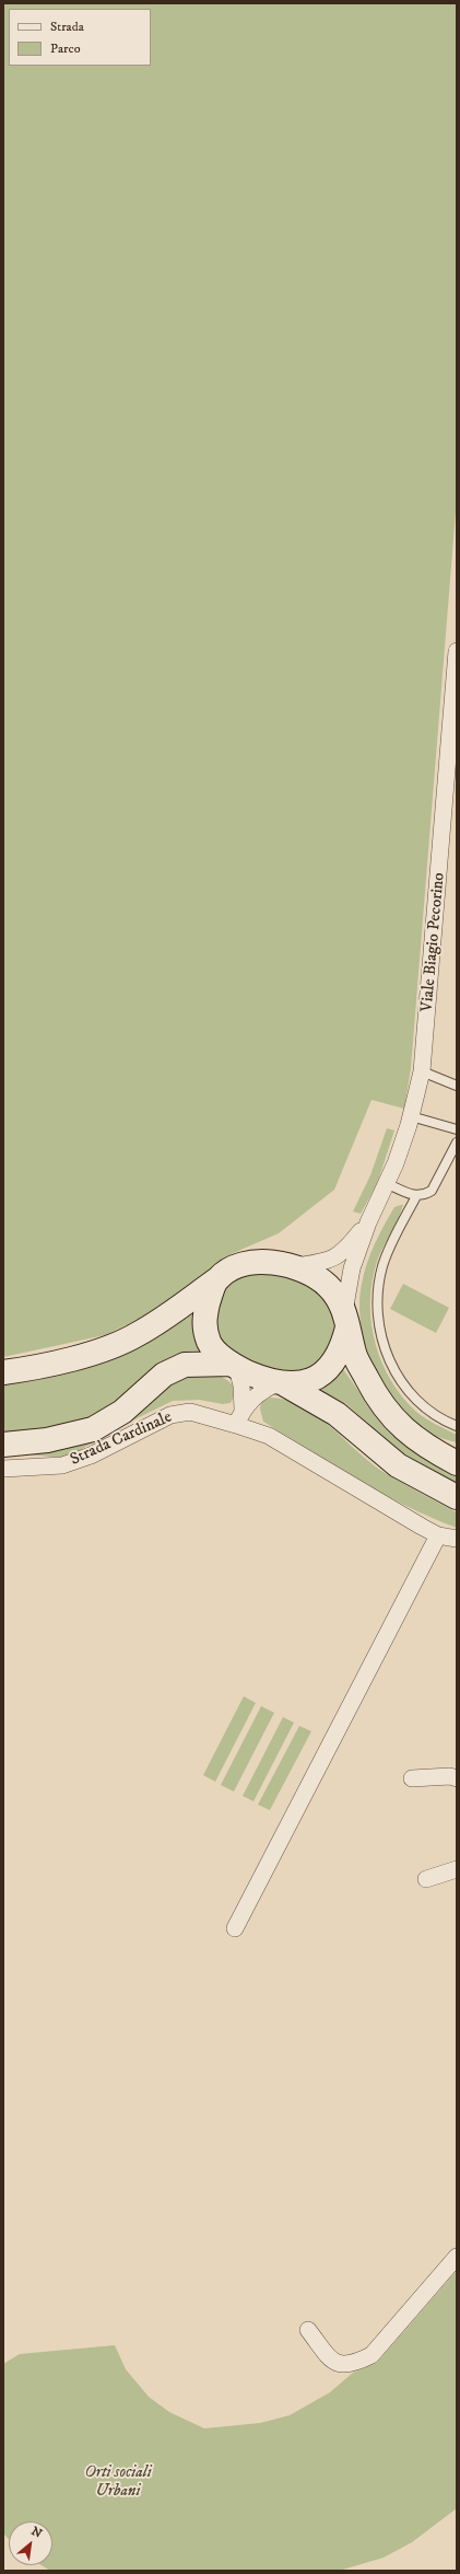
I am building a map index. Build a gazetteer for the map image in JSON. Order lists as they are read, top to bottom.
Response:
{
  "streets": {
    "street": ["Viale Biagio Pecorino", "Strada Cardinale"]
  },
  "parks": ["Orti sociali Urbani"],
  "legend": ["Strada", "Parco"],
  "north": "top right"
}
